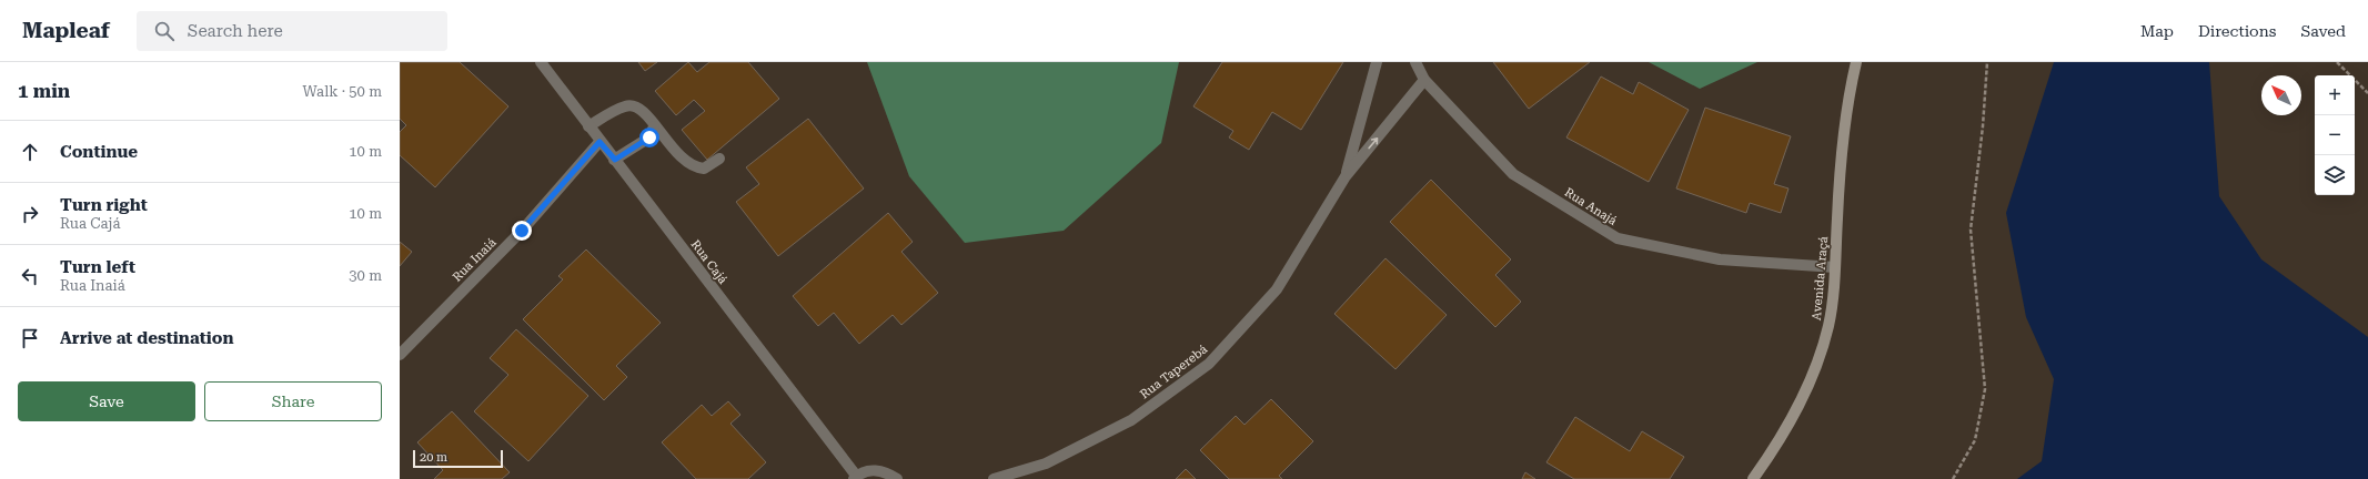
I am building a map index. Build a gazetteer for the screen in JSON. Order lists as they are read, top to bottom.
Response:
{
  "streets": {
    "street": [
      "Rua Anajá",
      "Rua Inaiá",
      "Rua Cajá",
      "Avenida Araçá",
      "Rua Taperebá"
    ]
  },
  "crossings": [
    ["Rua Anajá", "Avenida Araçá"],
    ["Rua Anajá", "Rua Taperebá"],
    ["Rua Inaiá", "Rua Cajá"]
  ],
  "scale_bar": "20 m",
  "north": "top left",
  "page": {
    "header": "Mapleaf",
    "search": "Search here",
    "nav": ["Map", "Directions", "Saved"],
    "heading": ["1 min", "Walk · 50 m"],
    "map_buttons": ["+", "−"],
    "list": [
      ["Continue", "10 m"],
      ["Turn right", "Rua Cajá", "10 m"],
      ["Turn left", "Rua Inaiá", "30 m"],
      "Arrive at destination"
    ],
    "buttons": ["Save", "Share"],
    "scale": "20 m"
  }
}
